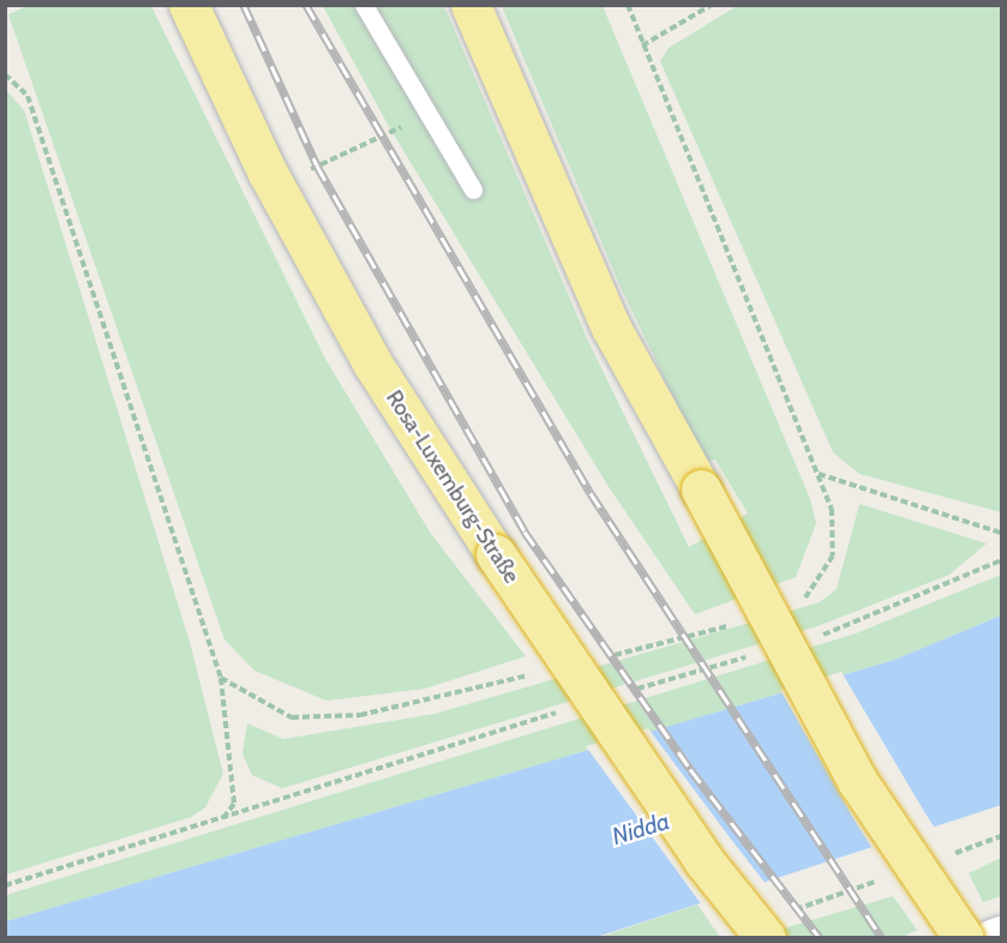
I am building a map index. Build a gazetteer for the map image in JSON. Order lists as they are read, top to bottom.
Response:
{
  "streets": {
    "highway": ["Rosa-Luxemburg-Straße"]
  },
  "water": ["Nidda"]
}
